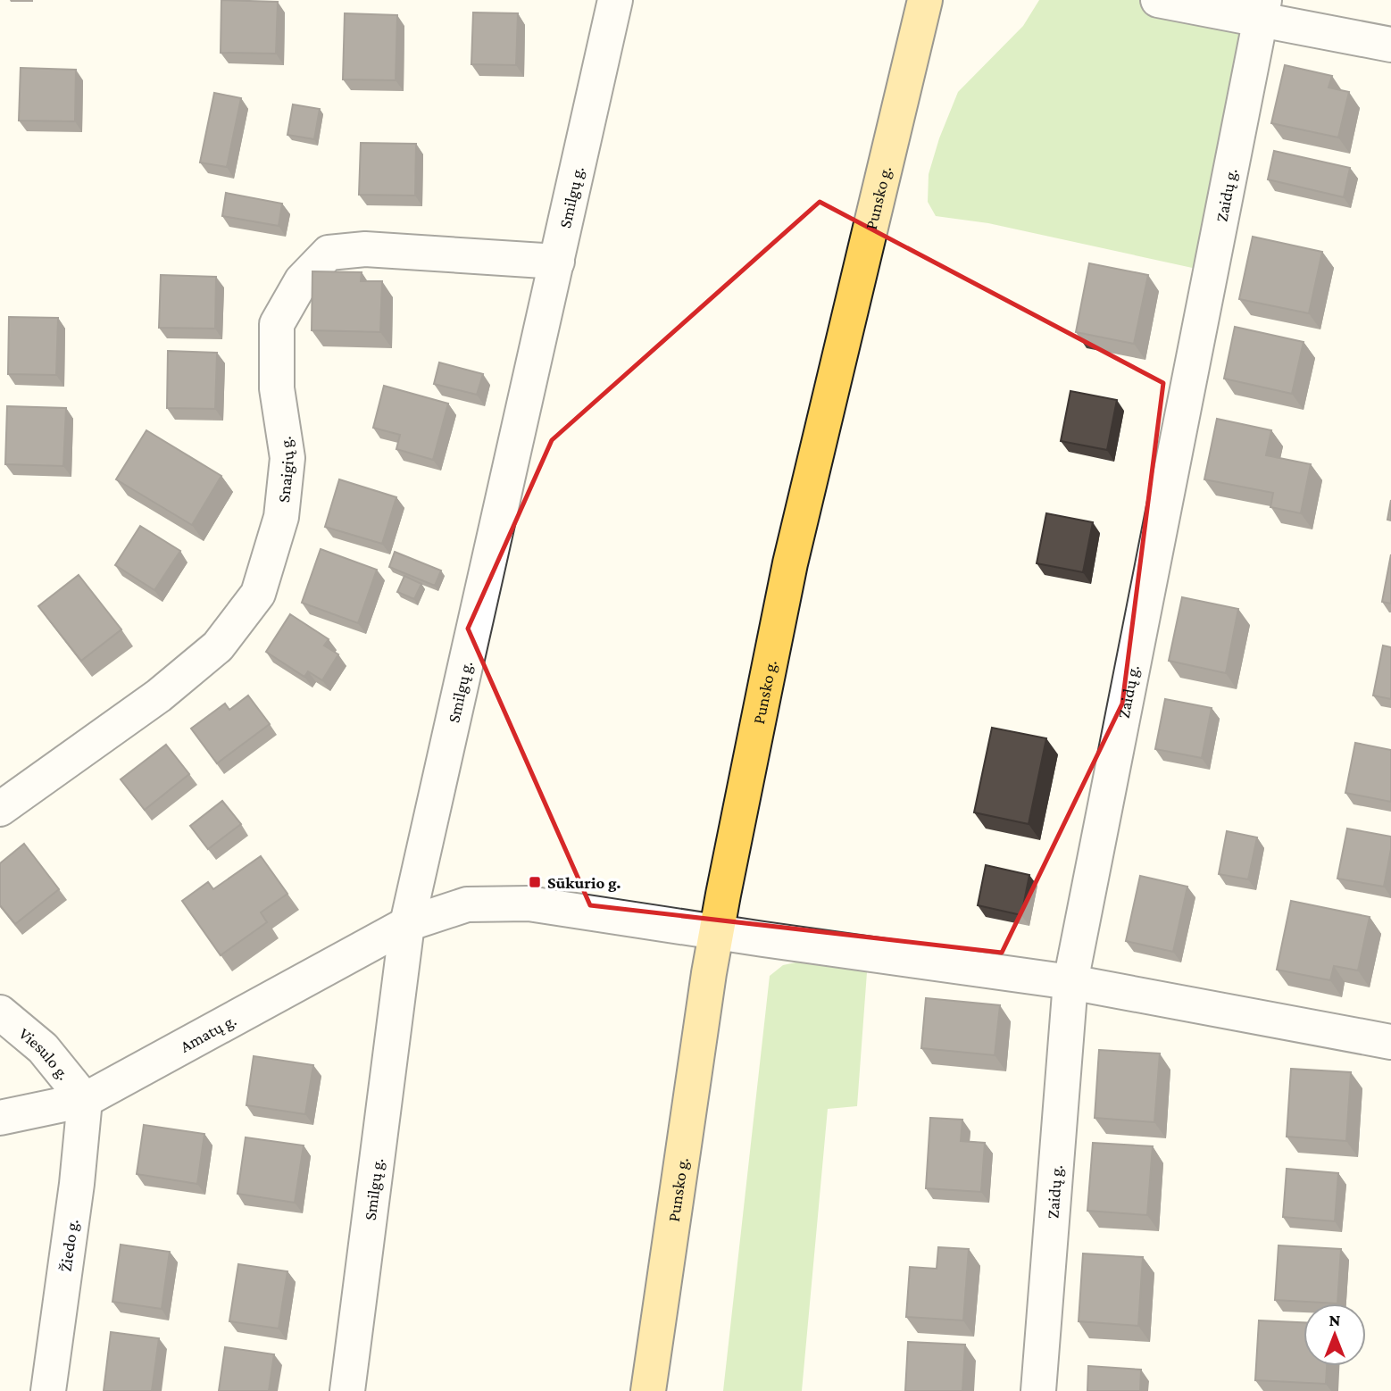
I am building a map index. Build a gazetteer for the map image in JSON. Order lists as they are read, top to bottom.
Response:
{
  "streets": {
    "main road": ["Punsko g."],
    "street": [
      "Zaidų g.",
      "Smilgų g.",
      "Snaigių g.",
      "Amatų g.",
      "Viesulo g.",
      "Žiedo g."
    ]
  },
  "crossings": [
    ["Zaidų g.", "Amatų g."],
    ["Smilgų g.", "Snaigių g."],
    ["Smilgų g.", "Amatų g."],
    ["Punsko g.", "Amatų g."],
    ["Amatų g.", "Viesulo g."],
    ["Amatų g.", "Žiedo g."],
    ["Viesulo g.", "Žiedo g."]
  ],
  "places": {
    "transit": ["Sūkurio g."]
  },
  "north": "top"
}
